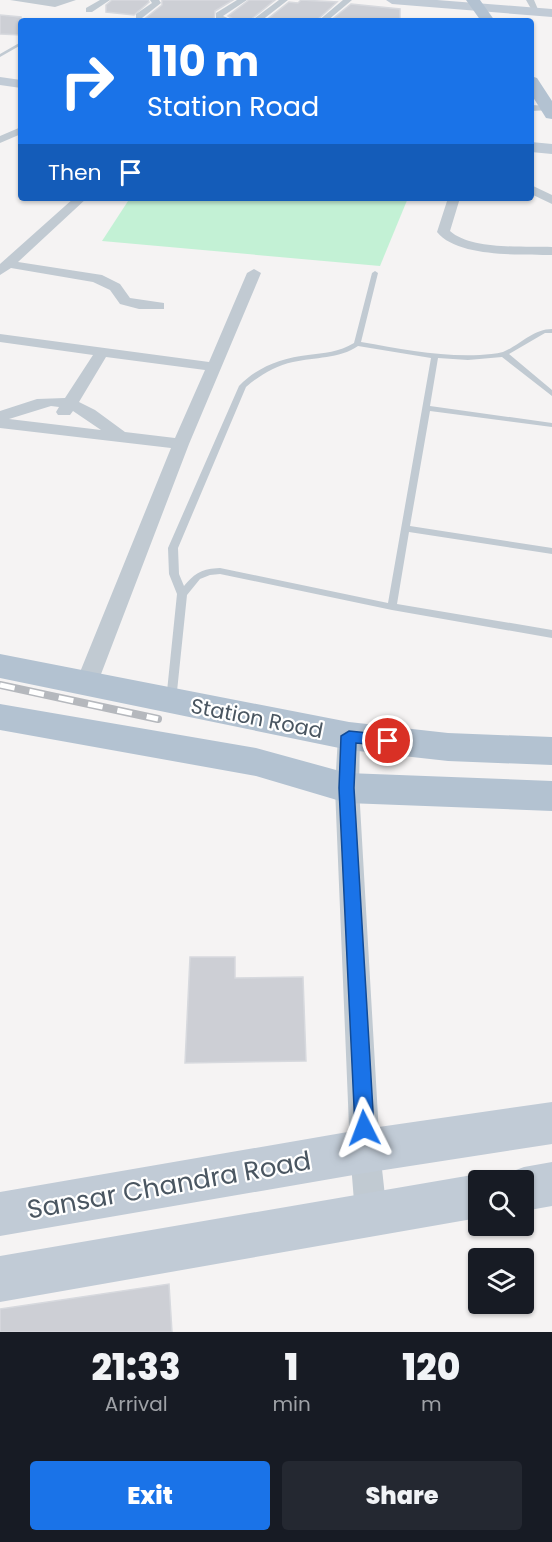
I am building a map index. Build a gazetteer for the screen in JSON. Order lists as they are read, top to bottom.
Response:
{
  "streets": {
    "main road": ["Station Road"],
    "street": ["Sansar Chandra Road"]
  },
  "page": {
    "turn": ["110 m", "Station Road"],
    "then": "Then",
    "eta": [
      "21:33",
      "Arrival",
      "1",
      "min",
      "120",
      "m"
    ],
    "buttons": ["Exit", "Share"]
  }
}
